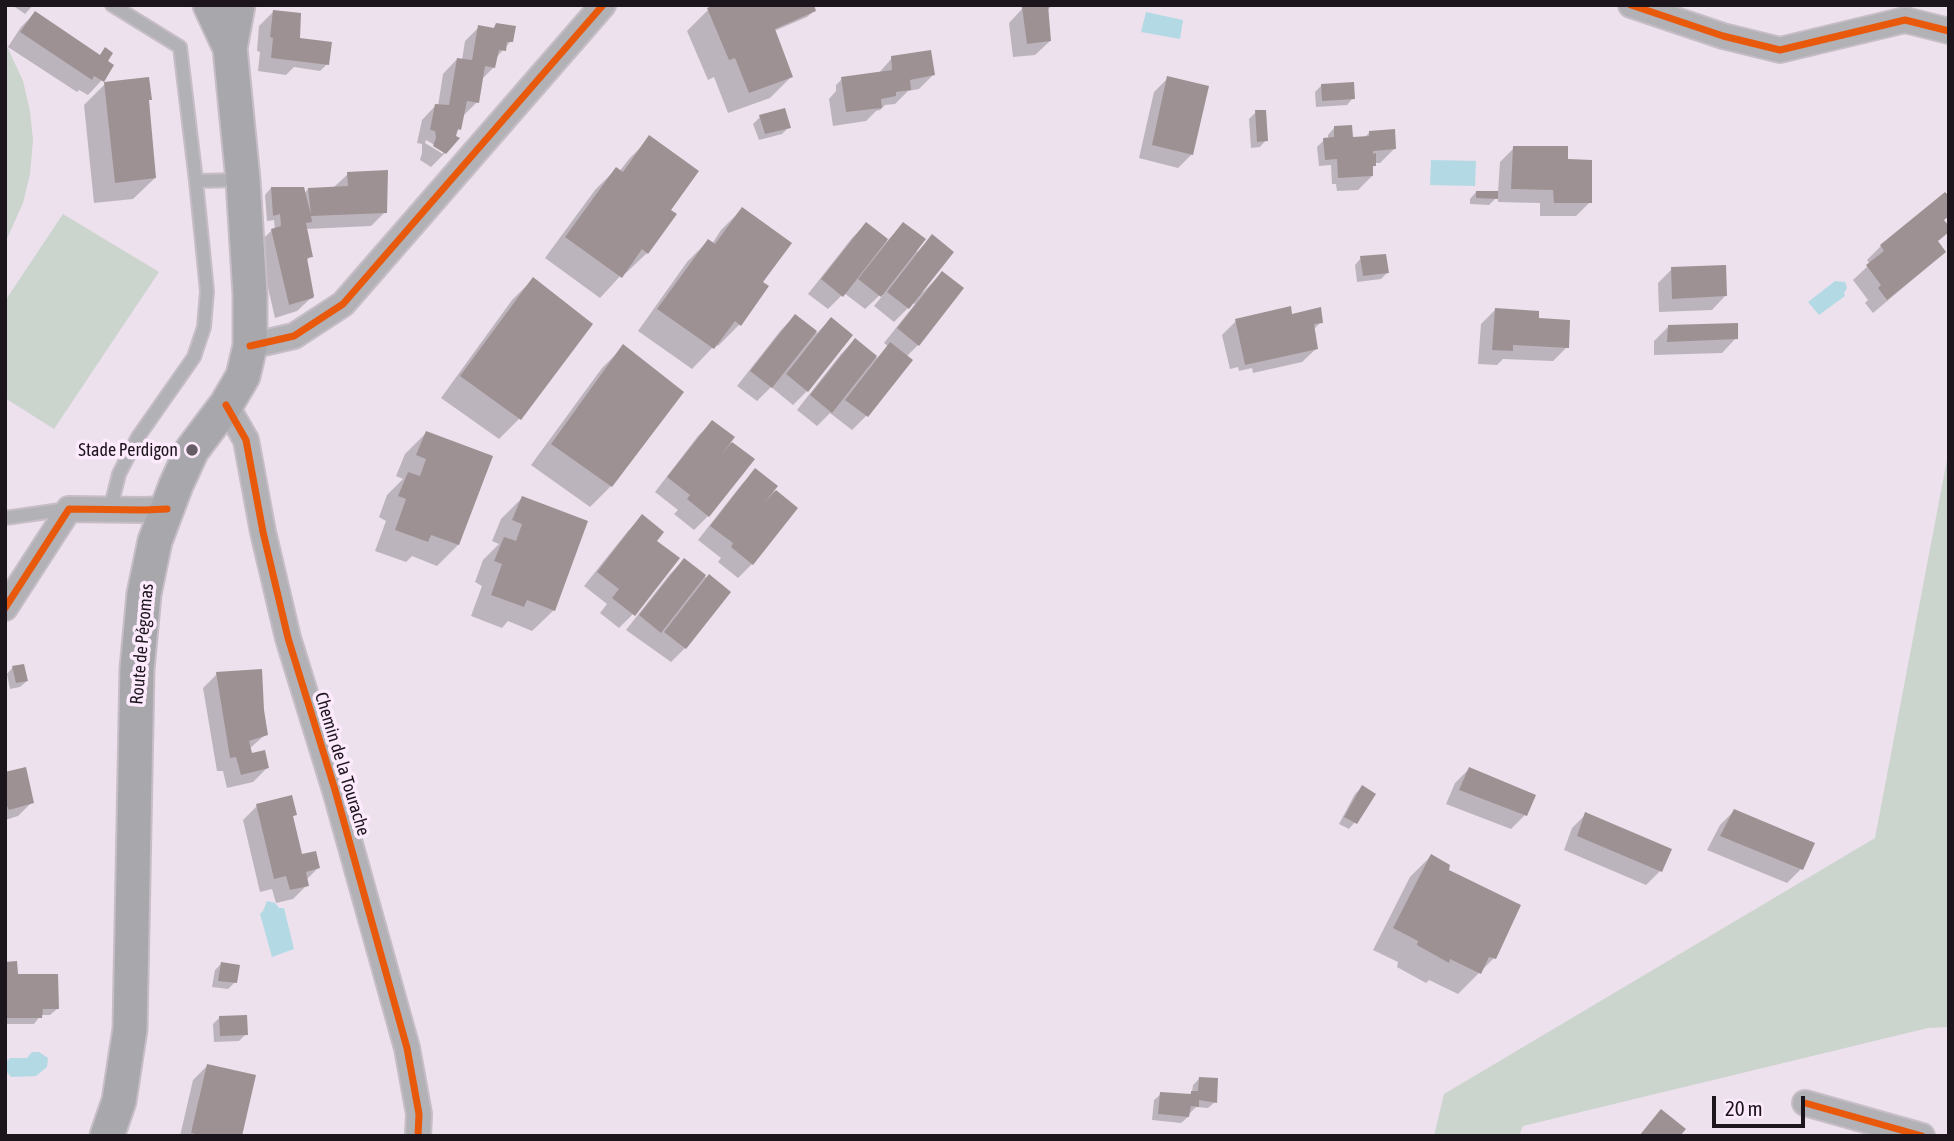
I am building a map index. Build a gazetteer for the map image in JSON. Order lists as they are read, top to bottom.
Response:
{
  "streets": {
    "main road": ["Route de Pégomas"],
    "street": ["Chemin de la Tourache"]
  },
  "crossings": [
    ["Route de Pégomas", "Chemin de la Tourache"]
  ],
  "places": ["Stade Perdigon"],
  "scale_bar": "20 m"
}
